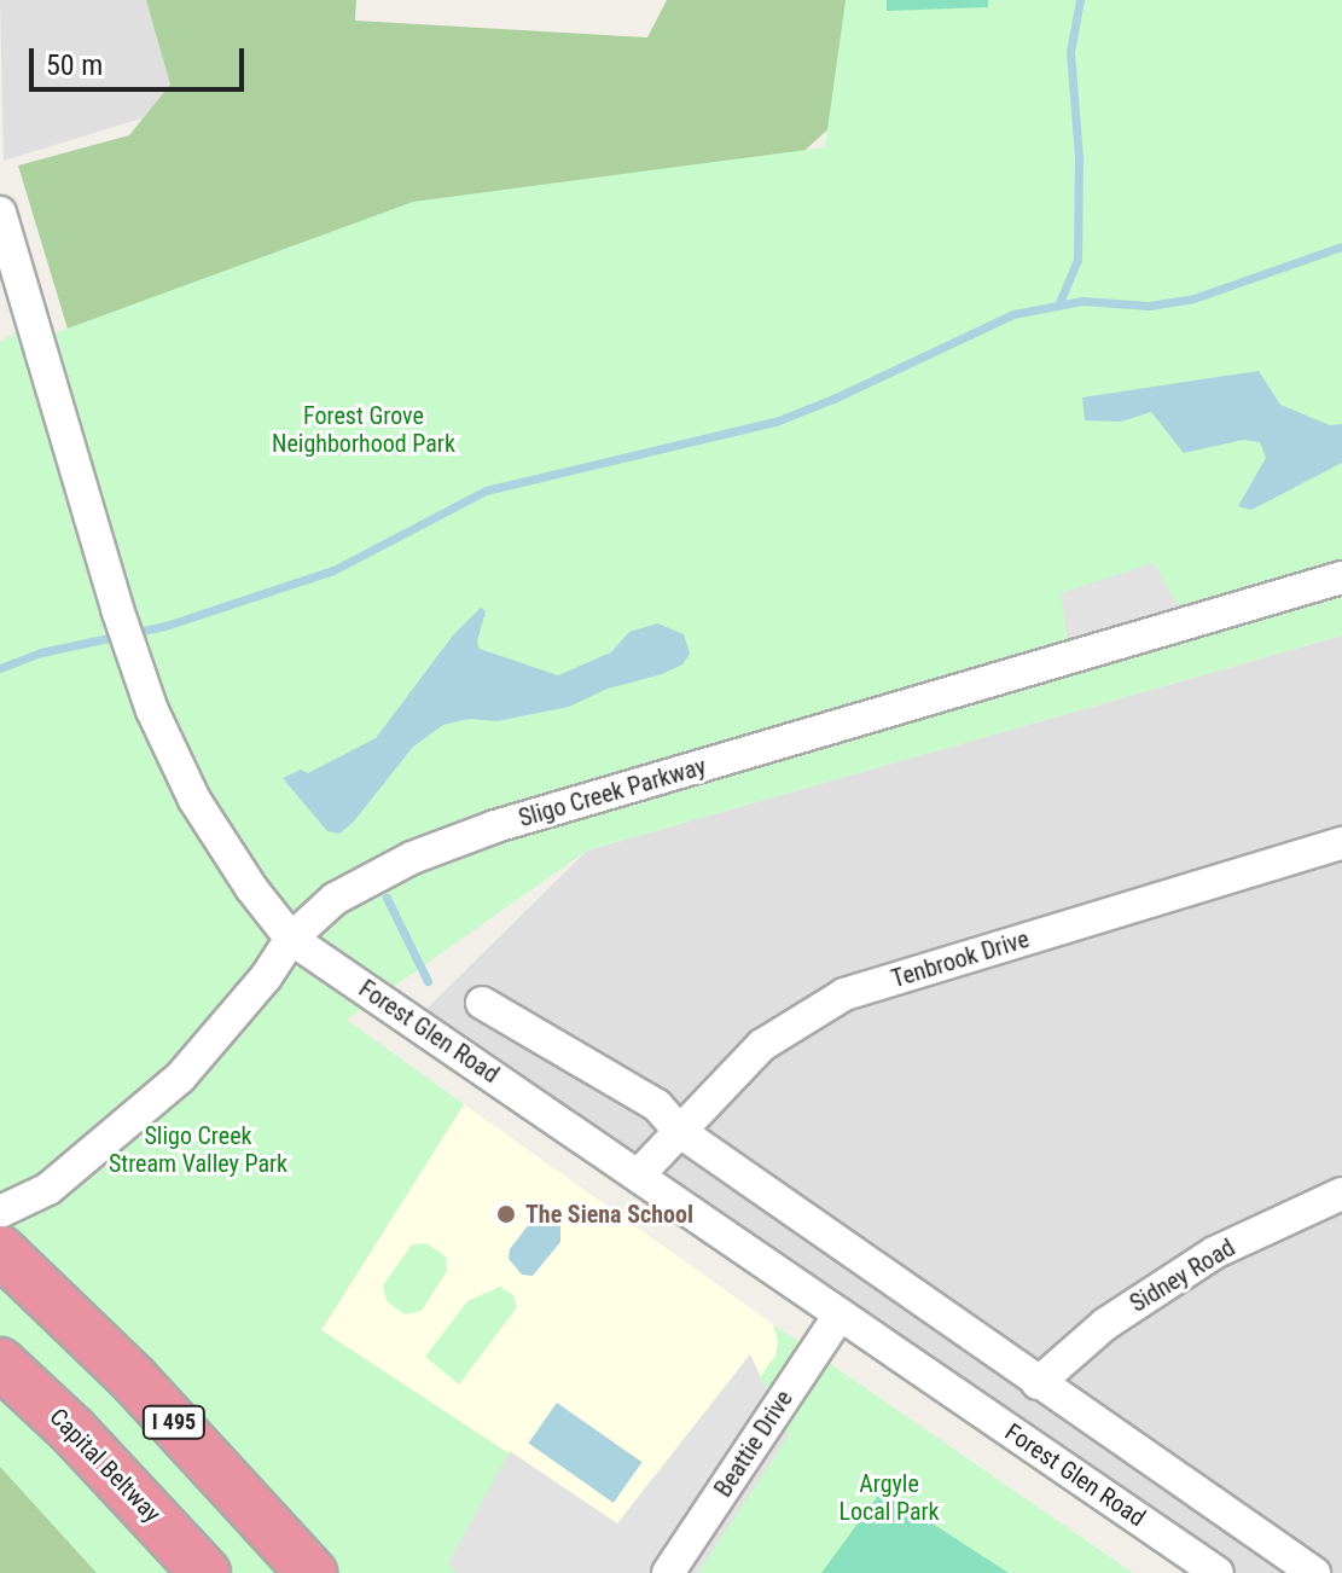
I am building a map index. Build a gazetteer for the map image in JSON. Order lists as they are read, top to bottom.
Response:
{
  "streets": {
    "highway": ["I 495", "Capital Beltway"],
    "street": [
      "Sligo Creek Parkway",
      "Tenbrook Drive",
      "Forest Glen Road",
      "Sidney Road",
      "Beattie Drive"
    ]
  },
  "crossings": [
    ["Sligo Creek Parkway", "Forest Glen Road"],
    ["Tenbrook Drive", "Forest Glen Road"],
    ["Forest Glen Road", "Beattie Drive"]
  ],
  "parks": ["Forest Grove Neighborhood Park", "Sligo Creek Stream Valley Park", "Argyle Local Park"],
  "places": ["The Siena School"],
  "scale_bar": "50 m"
}
